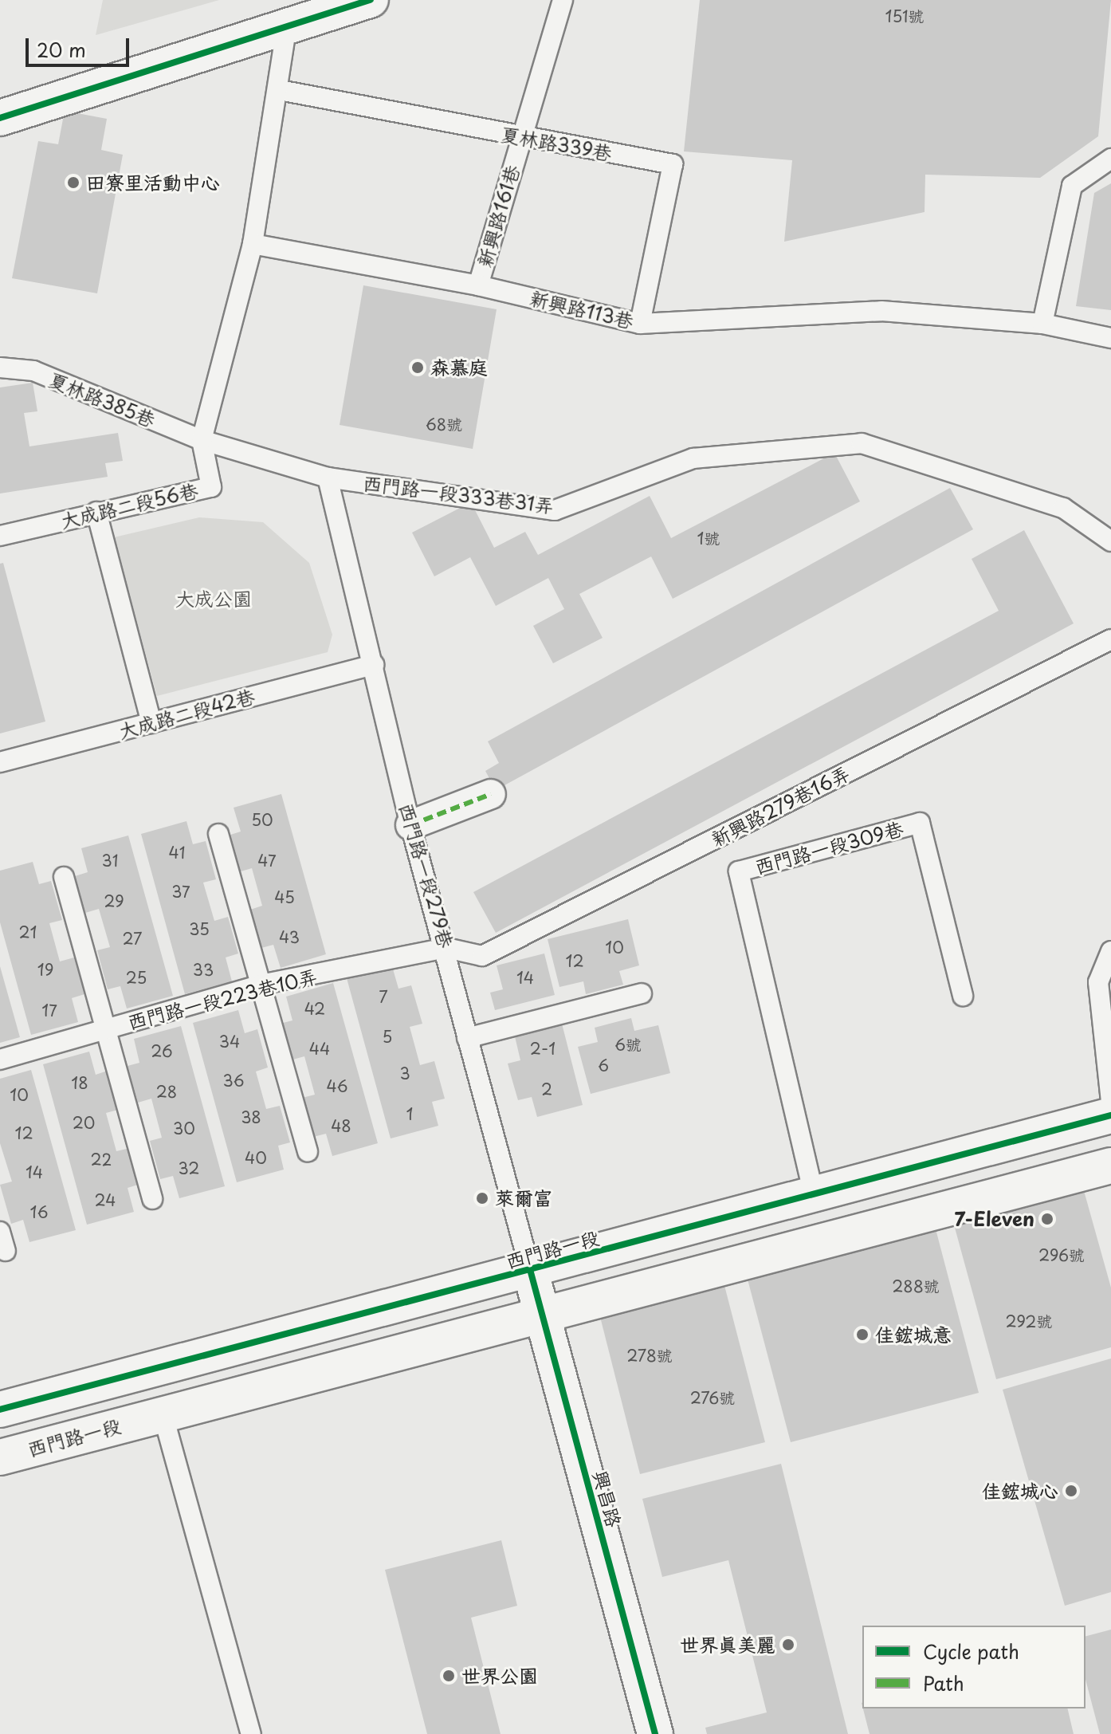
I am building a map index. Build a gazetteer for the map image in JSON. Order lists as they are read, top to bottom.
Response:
{
  "streets": {
    "street": ["西門路一段", "興昌路"],
    "lane": [
      "夏林路339巷",
      "新興路161巷",
      "新興路113巷",
      "夏林路385巷",
      "西門路一段333巷31弄",
      "大成路二段56巷",
      "大成路二段42巷",
      "新興路279巷16弄",
      "西門路一段309巷",
      "西門路一段279巷",
      "西門路一段223巷10弄"
    ]
  },
  "crossings": [
    ["夏林路339巷", "新興路161巷"],
    ["夏林路339巷", "新興路113巷"],
    ["新興路161巷", "新興路113巷"],
    ["夏林路385巷", "西門路一段333巷31弄"],
    ["夏林路385巷", "大成路二段56巷"],
    ["西門路一段333巷31弄", "大成路二段56巷"],
    ["西門路一段333巷31弄", "西門路一段279巷"],
    ["大成路二段42巷", "西門路一段279巷"],
    ["新興路279巷16弄", "西門路一段279巷"],
    ["新興路279巷16弄", "西門路一段223巷10弄"],
    ["西門路一段309巷", "西門路一段"],
    ["西門路一段279巷", "西門路一段223巷10弄"],
    ["西門路一段279巷", "西門路一段"],
    ["西門路一段279巷", "興昌路"],
    ["西門路一段", "興昌路"]
  ],
  "parks": ["大成公園"],
  "places": [
    "田寮里活動中心",
    "森慕庭",
    "萊爾富",
    "7-Eleven",
    "佳鋐城意",
    "佳鋐城心",
    "世界真美麗",
    "世界公園"
  ],
  "house_numbers": [
    "151號",
    "68號",
    "1號",
    "50",
    "41",
    "31",
    "47",
    "37",
    "45",
    "29",
    "35",
    "21",
    "43",
    "27",
    "10",
    "12",
    "19",
    "33",
    "25",
    "14",
    "7",
    "42",
    "17",
    "5",
    "34",
    "6號",
    "44",
    "2-1",
    "26",
    "6",
    "3",
    "36",
    "18",
    "46",
    "2",
    "28",
    "10",
    "1",
    "38",
    "20",
    "48",
    "30",
    "12",
    "40",
    "22",
    "32",
    "14",
    "24",
    "16",
    "296號",
    "288號",
    "292號",
    "278號",
    "276號"
  ],
  "legend": ["Cycle path", "Path"],
  "scale_bar": "20 m"
}
